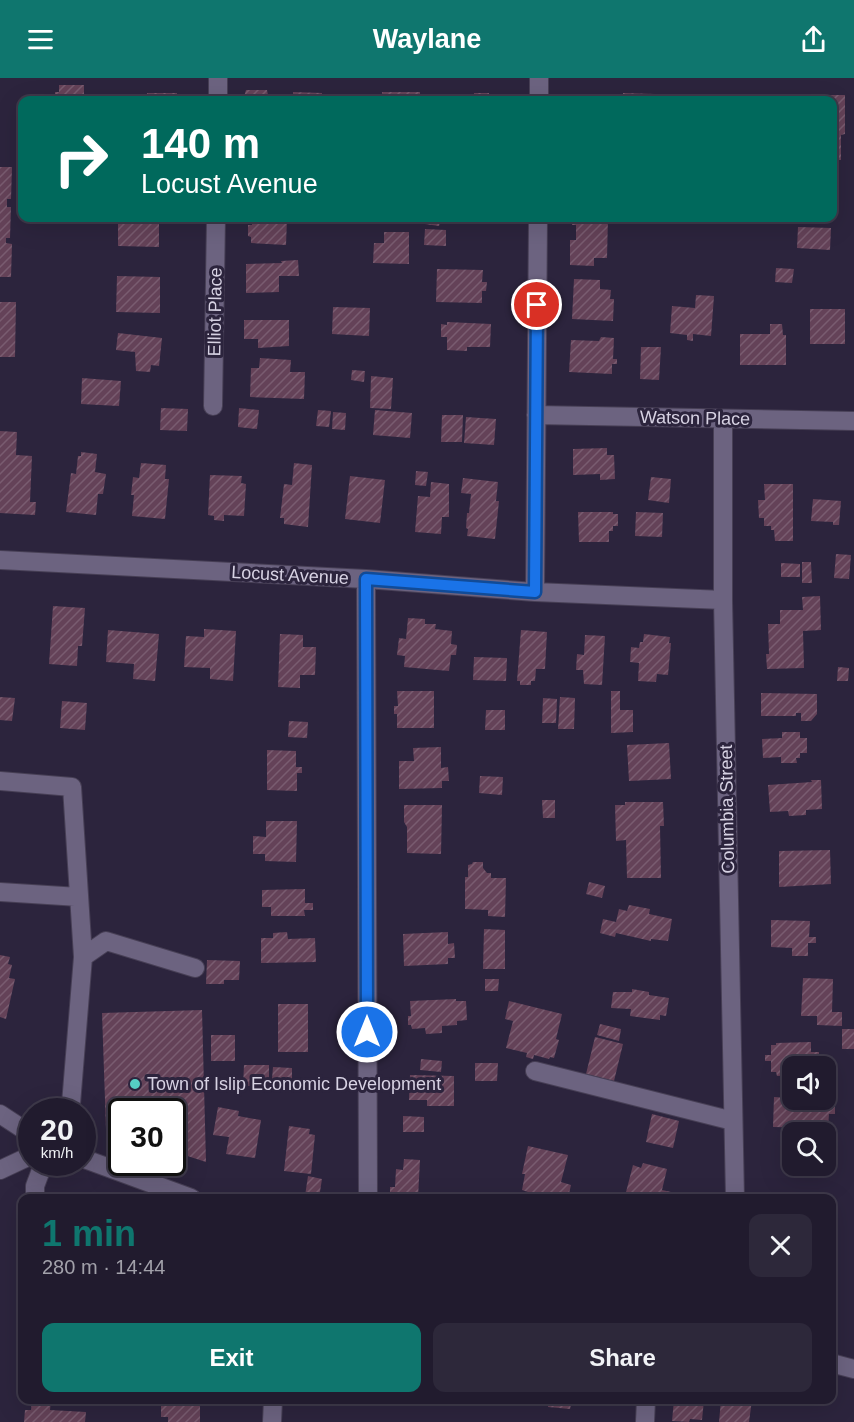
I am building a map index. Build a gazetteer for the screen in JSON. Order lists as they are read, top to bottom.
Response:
{
  "streets": {
    "street": [
      "Elliot Place",
      "Watson Place",
      "Locust Avenue",
      "Columbia Street"
    ]
  },
  "crossings": [
    ["Watson Place", "Columbia Street"],
    ["Locust Avenue", "Columbia Street"]
  ],
  "places": ["Town of Islip Economic Development"],
  "page": {
    "header": "Waylane",
    "turn": ["140 m", "Locust Avenue"],
    "speed": "20 km/h",
    "limit": "30",
    "heading": ["1 min", "280 m · 14:44"],
    "buttons": ["Exit", "Share"]
  }
}
